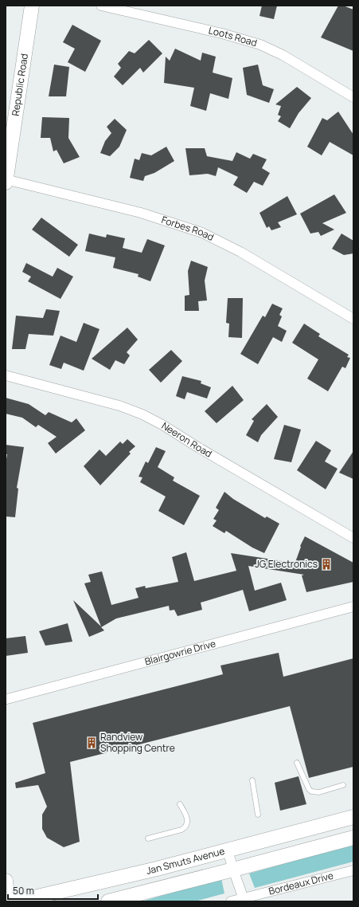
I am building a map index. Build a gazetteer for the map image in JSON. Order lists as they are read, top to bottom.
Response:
{
  "streets": {
    "main road": ["Republic Road", "Jan Smuts Avenue"],
    "street": [
      "Loots Road",
      "Forbes Road",
      "Neeron Road",
      "Blairgowrie Drive",
      "Bordeaux Drive"
    ]
  },
  "crossings": [
    ["Republic Road", "Forbes Road"]
  ],
  "places": {
    "building": ["JG Electronics", "Randview Shopping Centre"]
  },
  "scale_bar": "50 m"
}
